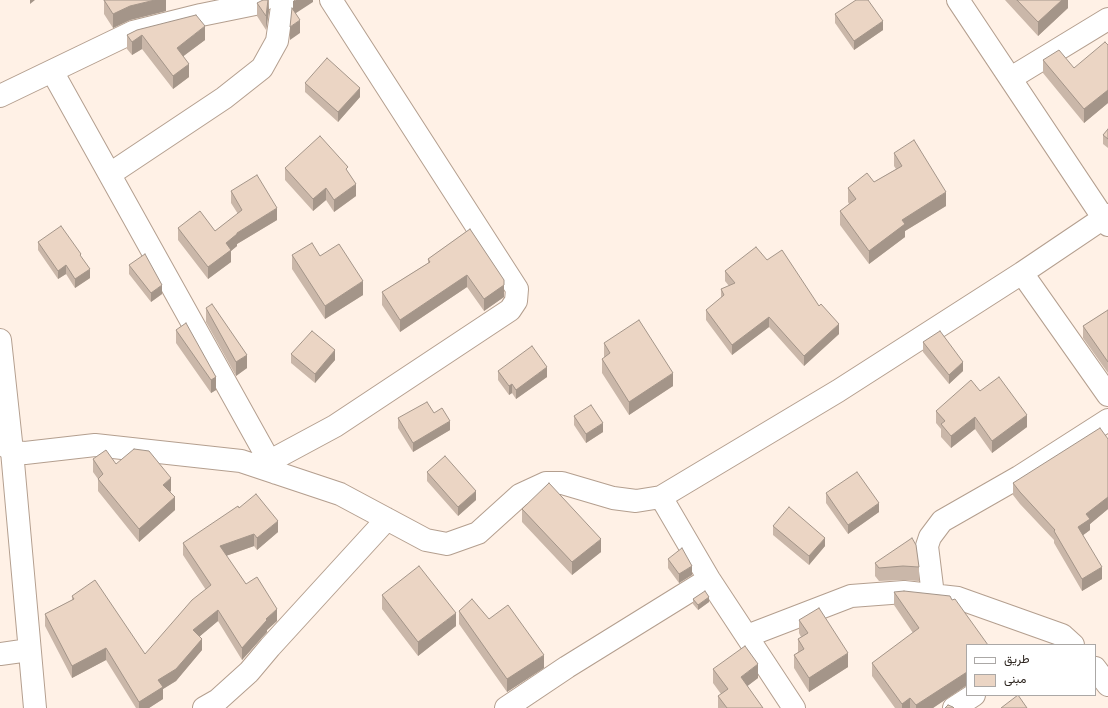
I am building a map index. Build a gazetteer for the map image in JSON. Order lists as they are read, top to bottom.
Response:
{
  "legend": ["طريق", "مبنى"]
}
